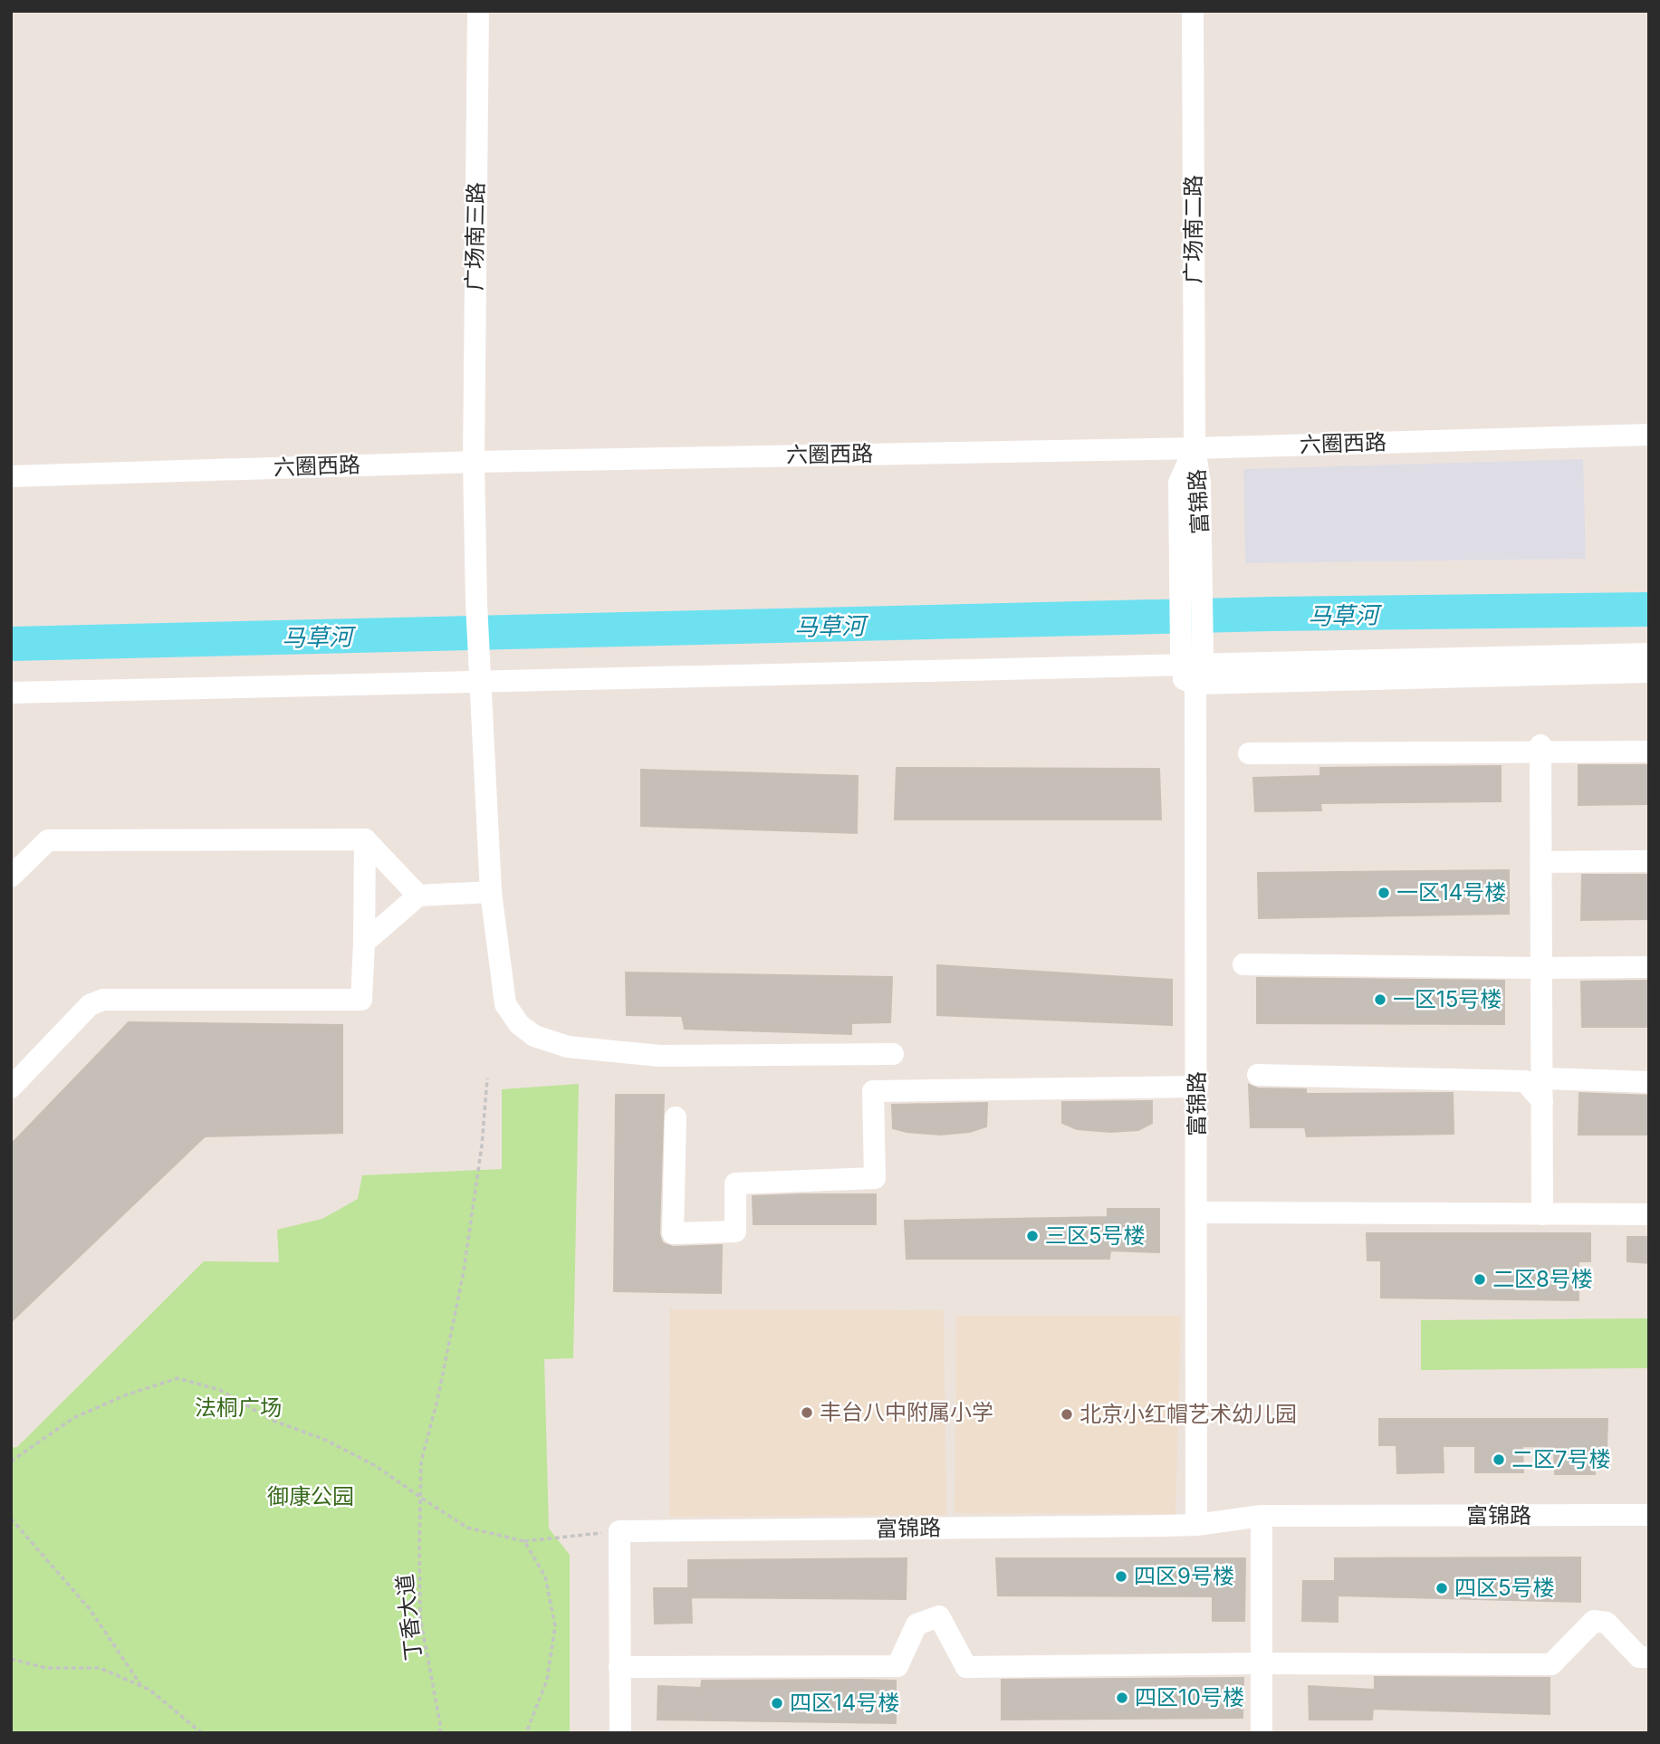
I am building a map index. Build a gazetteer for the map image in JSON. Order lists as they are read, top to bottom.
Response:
{
  "streets": {
    "street": [
      "广场南二路",
      "广场南三路",
      "六圈西路",
      "富锦路"
    ],
    "path": ["丁香大道"]
  },
  "crossings": [
    ["广场南二路", "六圈西路"],
    ["广场南二路", "富锦路"],
    ["广场南三路", "六圈西路"],
    ["六圈西路", "富锦路"]
  ],
  "water": ["马草河"],
  "parks": ["法桐广场", "御康公园"],
  "places": [
    "一区14号楼",
    "一区15号楼",
    "三区5号楼",
    "二区8号楼",
    "丰台八中附属小学",
    "北京小红帽艺术幼儿园",
    "二区7号楼",
    "四区9号楼",
    "四区5号楼",
    "四区10号楼",
    "四区14号楼"
  ]
}
